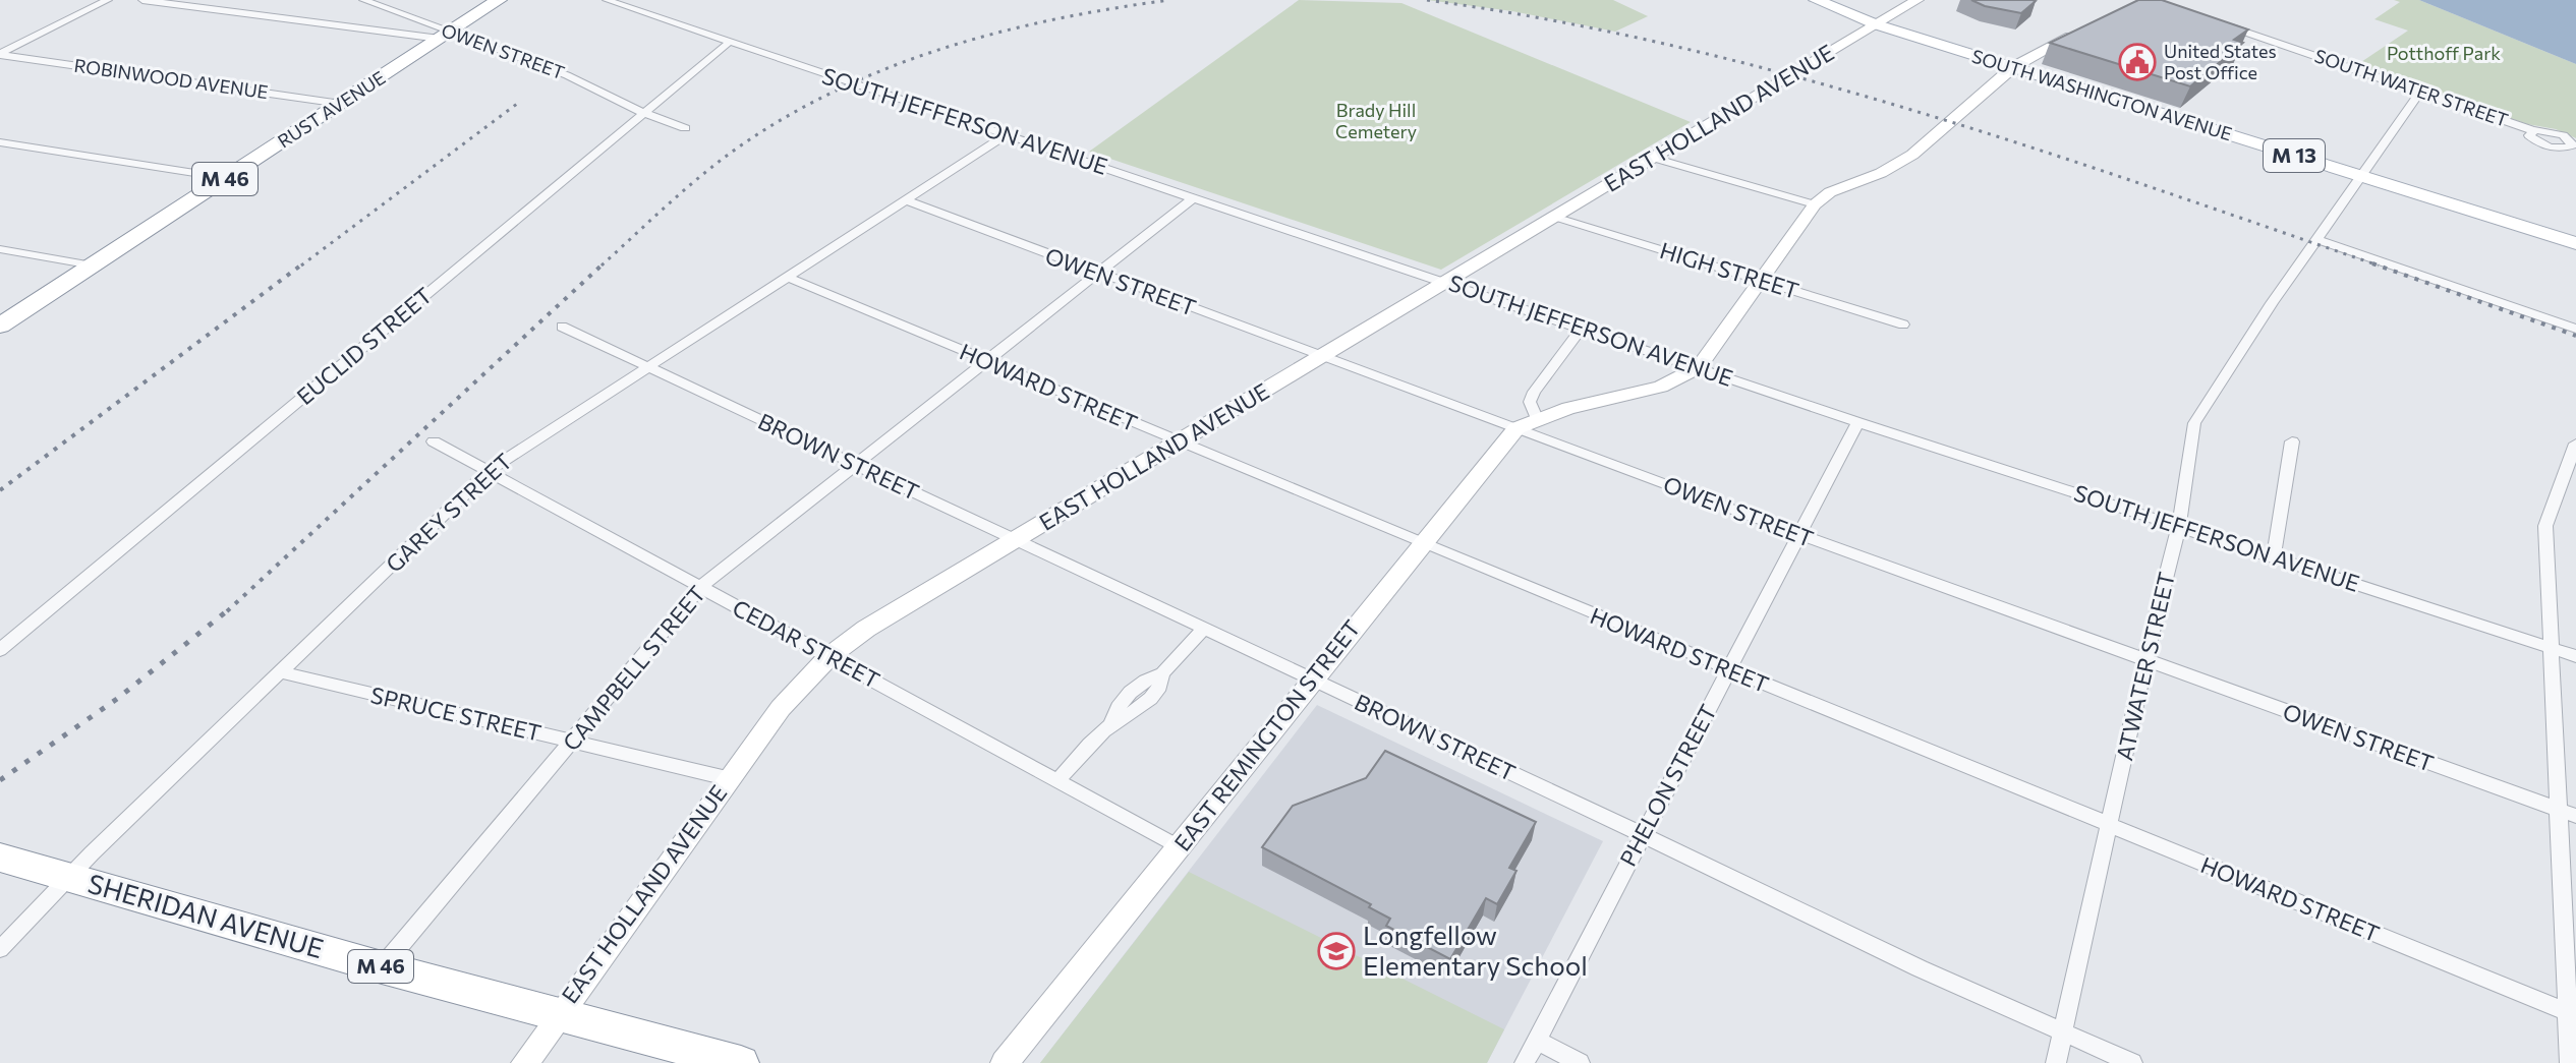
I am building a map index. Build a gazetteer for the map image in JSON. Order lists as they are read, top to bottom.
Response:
{
  "streets": {
    "highway": ["RUST AVENUE", "M 46", "SHERIDAN AVENUE"],
    "main road": [
      "SOUTH WASHINGTON AVENUE",
      "EAST HOLLAND AVENUE",
      "M 13",
      "EAST REMINGTON STREET"
    ],
    "street": [
      "OWEN STREET",
      "ROBINWOOD AVENUE",
      "SOUTH WATER STREET",
      "SOUTH JEFFERSON AVENUE",
      "HIGH STREET",
      "EUCLID STREET",
      "HOWARD STREET",
      "BROWN STREET",
      "GAREY STREET",
      "CEDAR STREET",
      "ATWATER STREET",
      "CAMPBELL STREET",
      "SPRUCE STREET",
      "PHELON STREET"
    ]
  },
  "crossings": [
    ["OWEN STREET", "RUST AVENUE"],
    ["OWEN STREET", "EAST HOLLAND AVENUE"],
    ["OWEN STREET", "EUCLID STREET"],
    ["OWEN STREET", "GAREY STREET"],
    ["OWEN STREET", "ATWATER STREET"],
    ["OWEN STREET", "CAMPBELL STREET"],
    ["OWEN STREET", "EAST REMINGTON STREET"],
    ["OWEN STREET", "PHELON STREET"],
    ["ROBINWOOD AVENUE", "RUST AVENUE"],
    ["SOUTH WATER STREET", "ATWATER STREET"],
    ["SOUTH WASHINGTON AVENUE", "EAST HOLLAND AVENUE"],
    ["SOUTH WASHINGTON AVENUE", "ATWATER STREET"],
    ["SOUTH WASHINGTON AVENUE", "EAST REMINGTON STREET"],
    ["EAST HOLLAND AVENUE", "SOUTH JEFFERSON AVENUE"],
    ["EAST HOLLAND AVENUE", "HIGH STREET"],
    ["EAST HOLLAND AVENUE", "HOWARD STREET"],
    ["EAST HOLLAND AVENUE", "BROWN STREET"],
    ["EAST HOLLAND AVENUE", "CEDAR STREET"],
    ["EAST HOLLAND AVENUE", "SPRUCE STREET"],
    ["EAST HOLLAND AVENUE", "SHERIDAN AVENUE"],
    ["SOUTH JEFFERSON AVENUE", "EUCLID STREET"],
    ["SOUTH JEFFERSON AVENUE", "GAREY STREET"],
    ["SOUTH JEFFERSON AVENUE", "ATWATER STREET"],
    ["SOUTH JEFFERSON AVENUE", "CAMPBELL STREET"],
    ["SOUTH JEFFERSON AVENUE", "EAST REMINGTON STREET"],
    ["SOUTH JEFFERSON AVENUE", "PHELON STREET"],
    ["HIGH STREET", "EAST REMINGTON STREET"],
    ["HOWARD STREET", "GAREY STREET"],
    ["HOWARD STREET", "ATWATER STREET"],
    ["HOWARD STREET", "CAMPBELL STREET"],
    ["HOWARD STREET", "EAST REMINGTON STREET"],
    ["HOWARD STREET", "PHELON STREET"],
    ["BROWN STREET", "GAREY STREET"],
    ["BROWN STREET", "ATWATER STREET"],
    ["BROWN STREET", "CAMPBELL STREET"],
    ["BROWN STREET", "EAST REMINGTON STREET"],
    ["BROWN STREET", "PHELON STREET"],
    ["GAREY STREET", "CEDAR STREET"],
    ["GAREY STREET", "SPRUCE STREET"],
    ["GAREY STREET", "SHERIDAN AVENUE"],
    ["CEDAR STREET", "CAMPBELL STREET"],
    ["CEDAR STREET", "EAST REMINGTON STREET"],
    ["CAMPBELL STREET", "SPRUCE STREET"],
    ["CAMPBELL STREET", "SHERIDAN AVENUE"]
  ],
  "parks": ["Potthoff Park", "Brady Hill Cemetery"],
  "places": {
    "public building": ["United States Post Office"],
    "school or university": ["Longfellow Elementary School"]
  }
}
